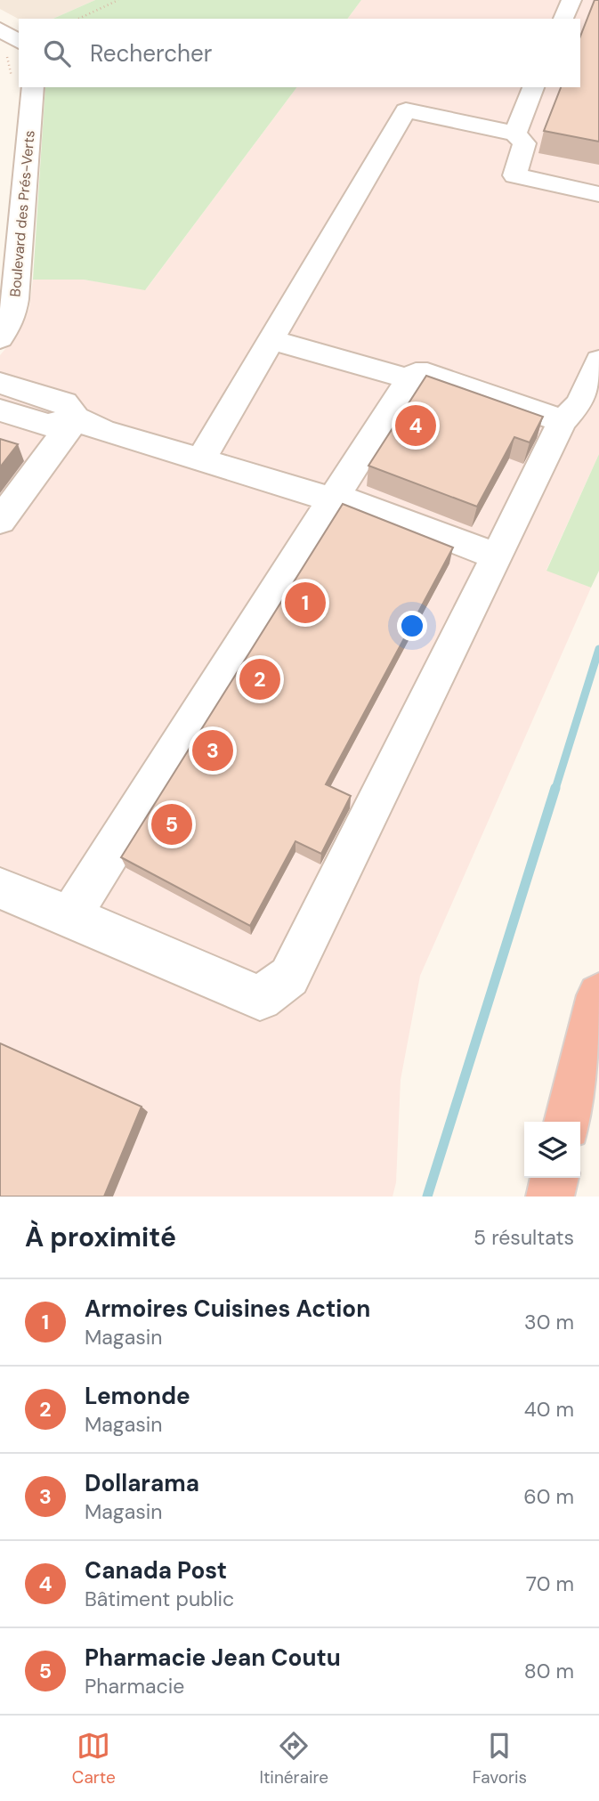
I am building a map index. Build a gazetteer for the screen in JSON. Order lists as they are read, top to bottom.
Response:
{
  "streets": {
    "street": ["Boulevard des Prés-Verts"]
  },
  "page": {
    "search": "Rechercher",
    "pins": [
      "4",
      "1",
      "2",
      "3",
      "5"
    ],
    "heading": ["À proximité", "5 résultats"],
    "list": [
      {
        "mark": "1",
        "name": "Armoires Cuisines Action",
        "note": "Magasin",
        "value": "30 m"
      },
      {
        "mark": "2",
        "name": "Lemonde",
        "note": "Magasin",
        "value": "40 m"
      },
      {
        "mark": "3",
        "name": "Dollarama",
        "note": "Magasin",
        "value": "60 m"
      },
      {
        "mark": "4",
        "name": "Canada Post",
        "note": "Bâtiment public",
        "value": "70 m"
      },
      {
        "mark": "5",
        "name": "Pharmacie Jean Coutu",
        "note": "Pharmacie",
        "value": "80 m"
      }
    ],
    "nav": ["Carte", "Itinéraire", "Favoris"]
  }
}
